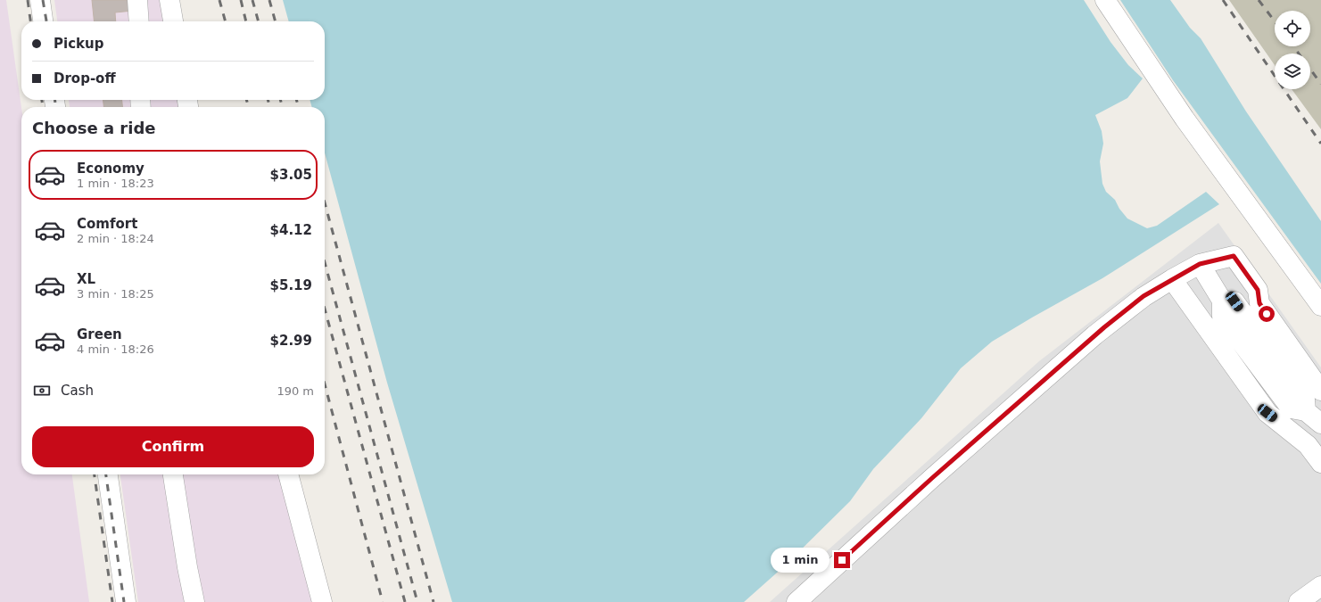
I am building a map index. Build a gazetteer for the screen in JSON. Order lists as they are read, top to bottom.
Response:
{
  "page": {
    "banner": ["Pickup", "Drop-off"],
    "heading": "Choose a ride",
    "list": [
      {
        "name": "Economy",
        "note": "1 min · 18:23",
        "value": "$3.05"
      },
      {
        "name": "Comfort",
        "note": "2 min · 18:24",
        "value": "$4.12"
      },
      {
        "name": "XL",
        "note": "3 min · 18:25",
        "value": "$5.19"
      },
      {
        "name": "Green",
        "note": "4 min · 18:26",
        "value": "$2.99"
      }
    ],
    "pay": ["Cash", "190 m"],
    "buttons": "Confirm",
    "bubble": "1 min"
  }
}
